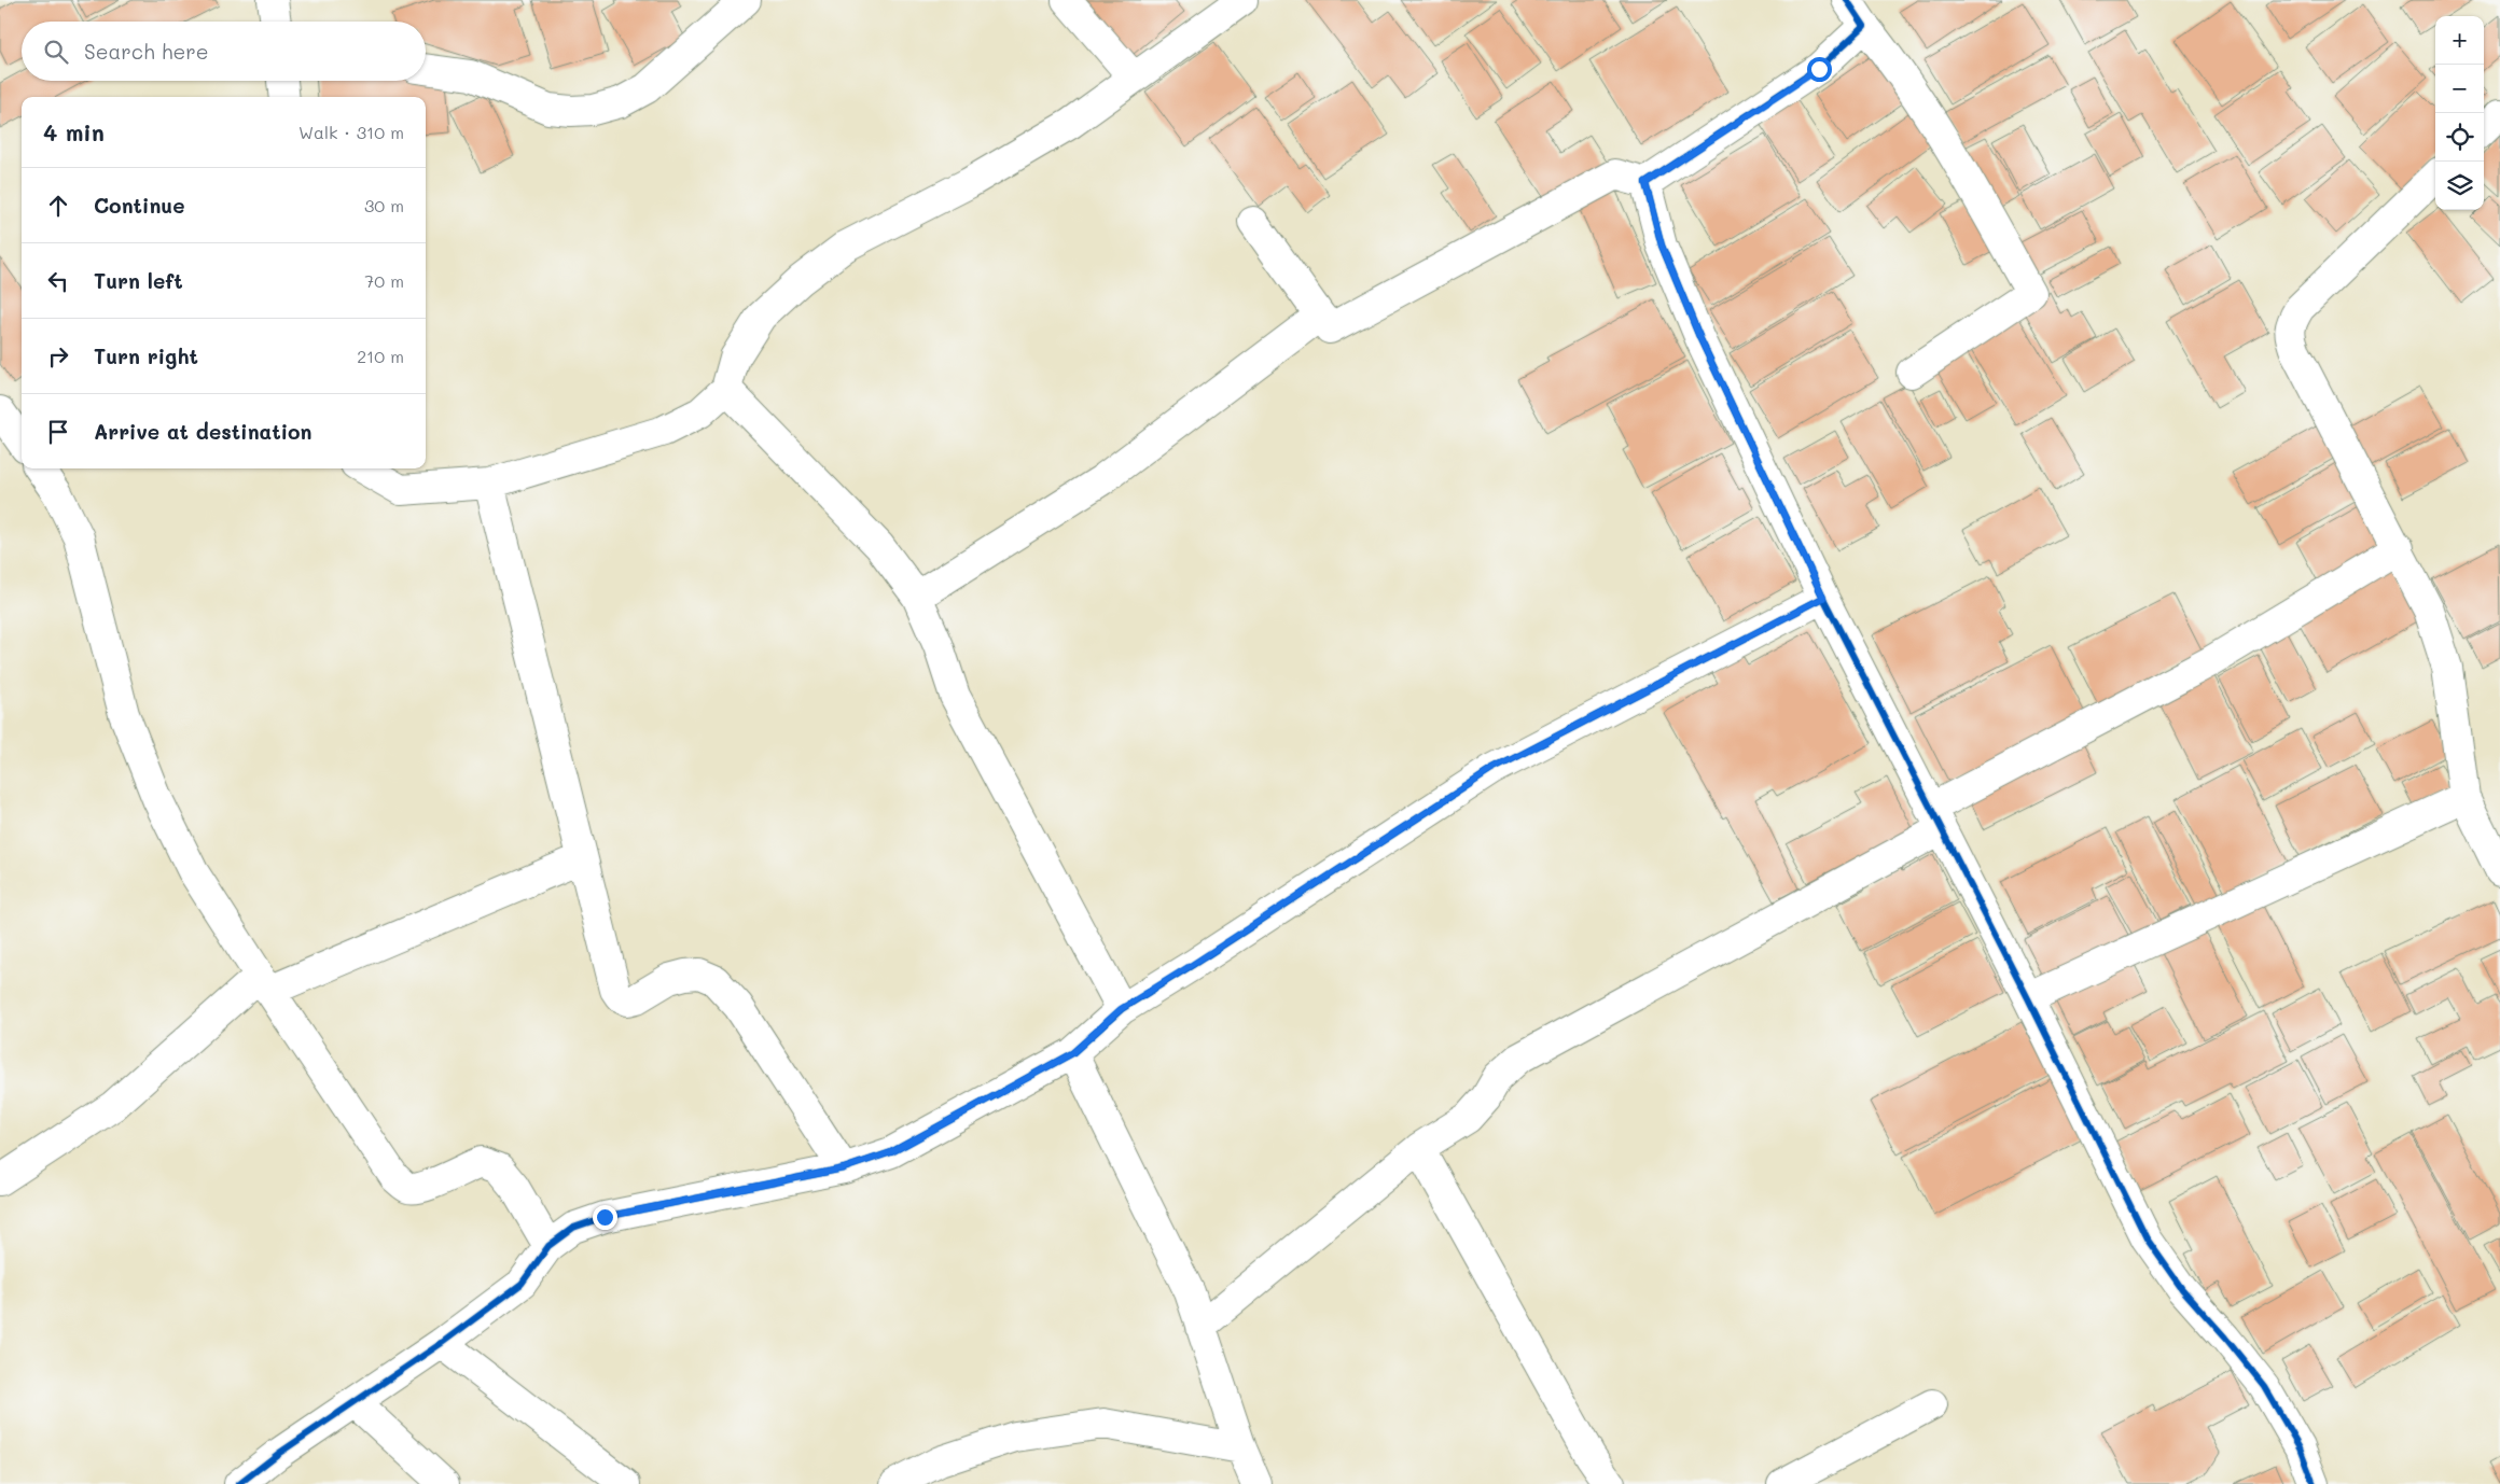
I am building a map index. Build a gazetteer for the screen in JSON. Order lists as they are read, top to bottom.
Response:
{
  "page": {
    "map_buttons": ["+", "−"],
    "search": "Search here",
    "heading": ["4 min", "Walk · 310 m"],
    "list": [
      ["Continue", "30 m"],
      ["Turn left", "70 m"],
      ["Turn right", "210 m"],
      "Arrive at destination"
    ]
  }
}
